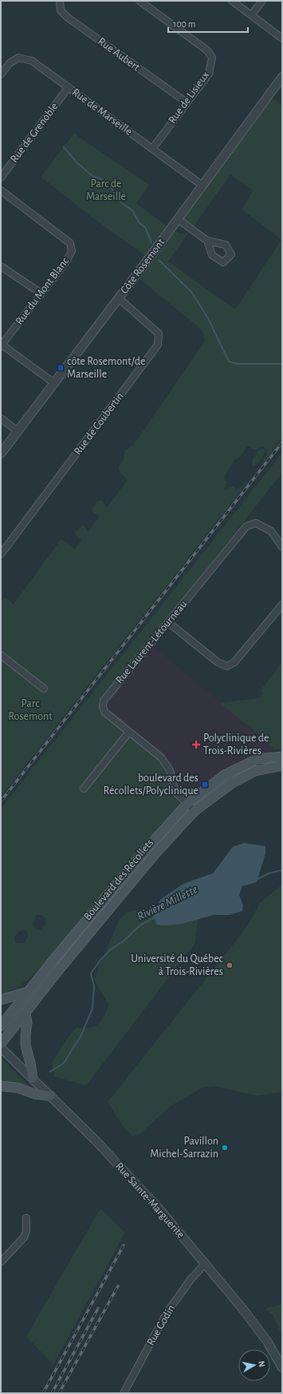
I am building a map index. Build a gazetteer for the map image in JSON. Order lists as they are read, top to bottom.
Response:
{
  "streets": {
    "main road": ["Boulevard des Récollets"],
    "street": [
      "Rue Aubert",
      "Rue de Lisieux",
      "Rue de Marseille",
      "Rue de Grenoble",
      "Côte Rosemont",
      "Rue du Mont Blanc",
      "Rue de Coubertin",
      "Rue Laurent-Létourneau",
      "Rue Sainte-Marguerite",
      "Rue Godin"
    ]
  },
  "crossings": [
    ["Rue Aubert", "Rue de Lisieux"],
    ["Rue de Lisieux", "Rue de Marseille"],
    ["Rue de Marseille", "Rue de Grenoble"],
    ["Rue de Marseille", "Côte Rosemont"],
    ["Côte Rosemont", "Rue de Coubertin"],
    ["Rue Laurent-Létourneau", "Boulevard des Récollets"],
    ["Rue Sainte-Marguerite", "Rue Godin"]
  ],
  "water": ["Rivière Millette"],
  "parks": ["Parc de Marseille", "Parc Rosemont"],
  "places": {
    "transit": ["côte Rosemont/de Marseille", "boulevard des Récollets/Polyclinique"],
    "health": ["Polyclinique de Trois-Rivières"],
    "other": ["Université du Québec à Trois-Rivières", "Pavillon Michel-Sarrazin"]
  },
  "scale_bar": "100 m",
  "north": "right"
}
